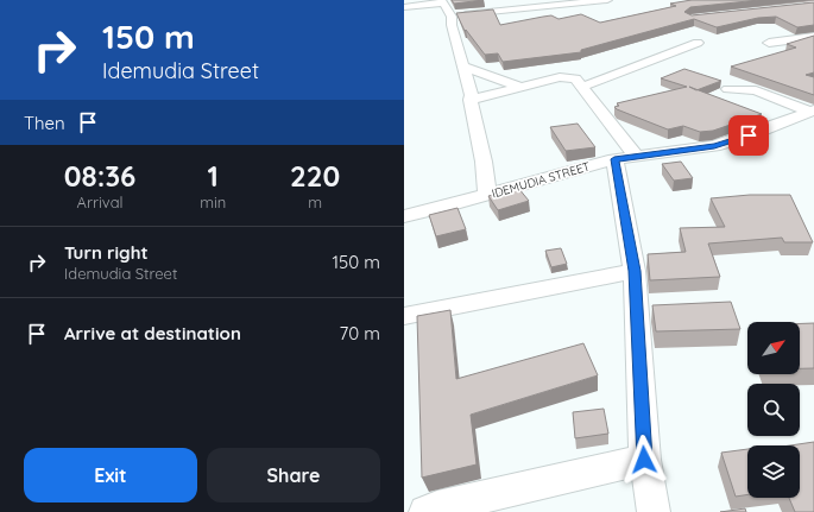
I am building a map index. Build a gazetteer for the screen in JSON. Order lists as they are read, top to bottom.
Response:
{
  "streets": {
    "street": ["IDEMUDIA STREET"]
  },
  "north": "top right",
  "page": {
    "turn": ["150 m", "Idemudia Street"],
    "then": "Then",
    "eta": [
      "08:36",
      "Arrival",
      "1",
      "min",
      "220",
      "m"
    ],
    "list": [
      {
        "name": "Turn right",
        "note": "Idemudia Street",
        "value": "150 m"
      },
      {
        "name": "Arrive at destination",
        "value": "70 m"
      }
    ],
    "buttons": ["Exit", "Share"]
  }
}
